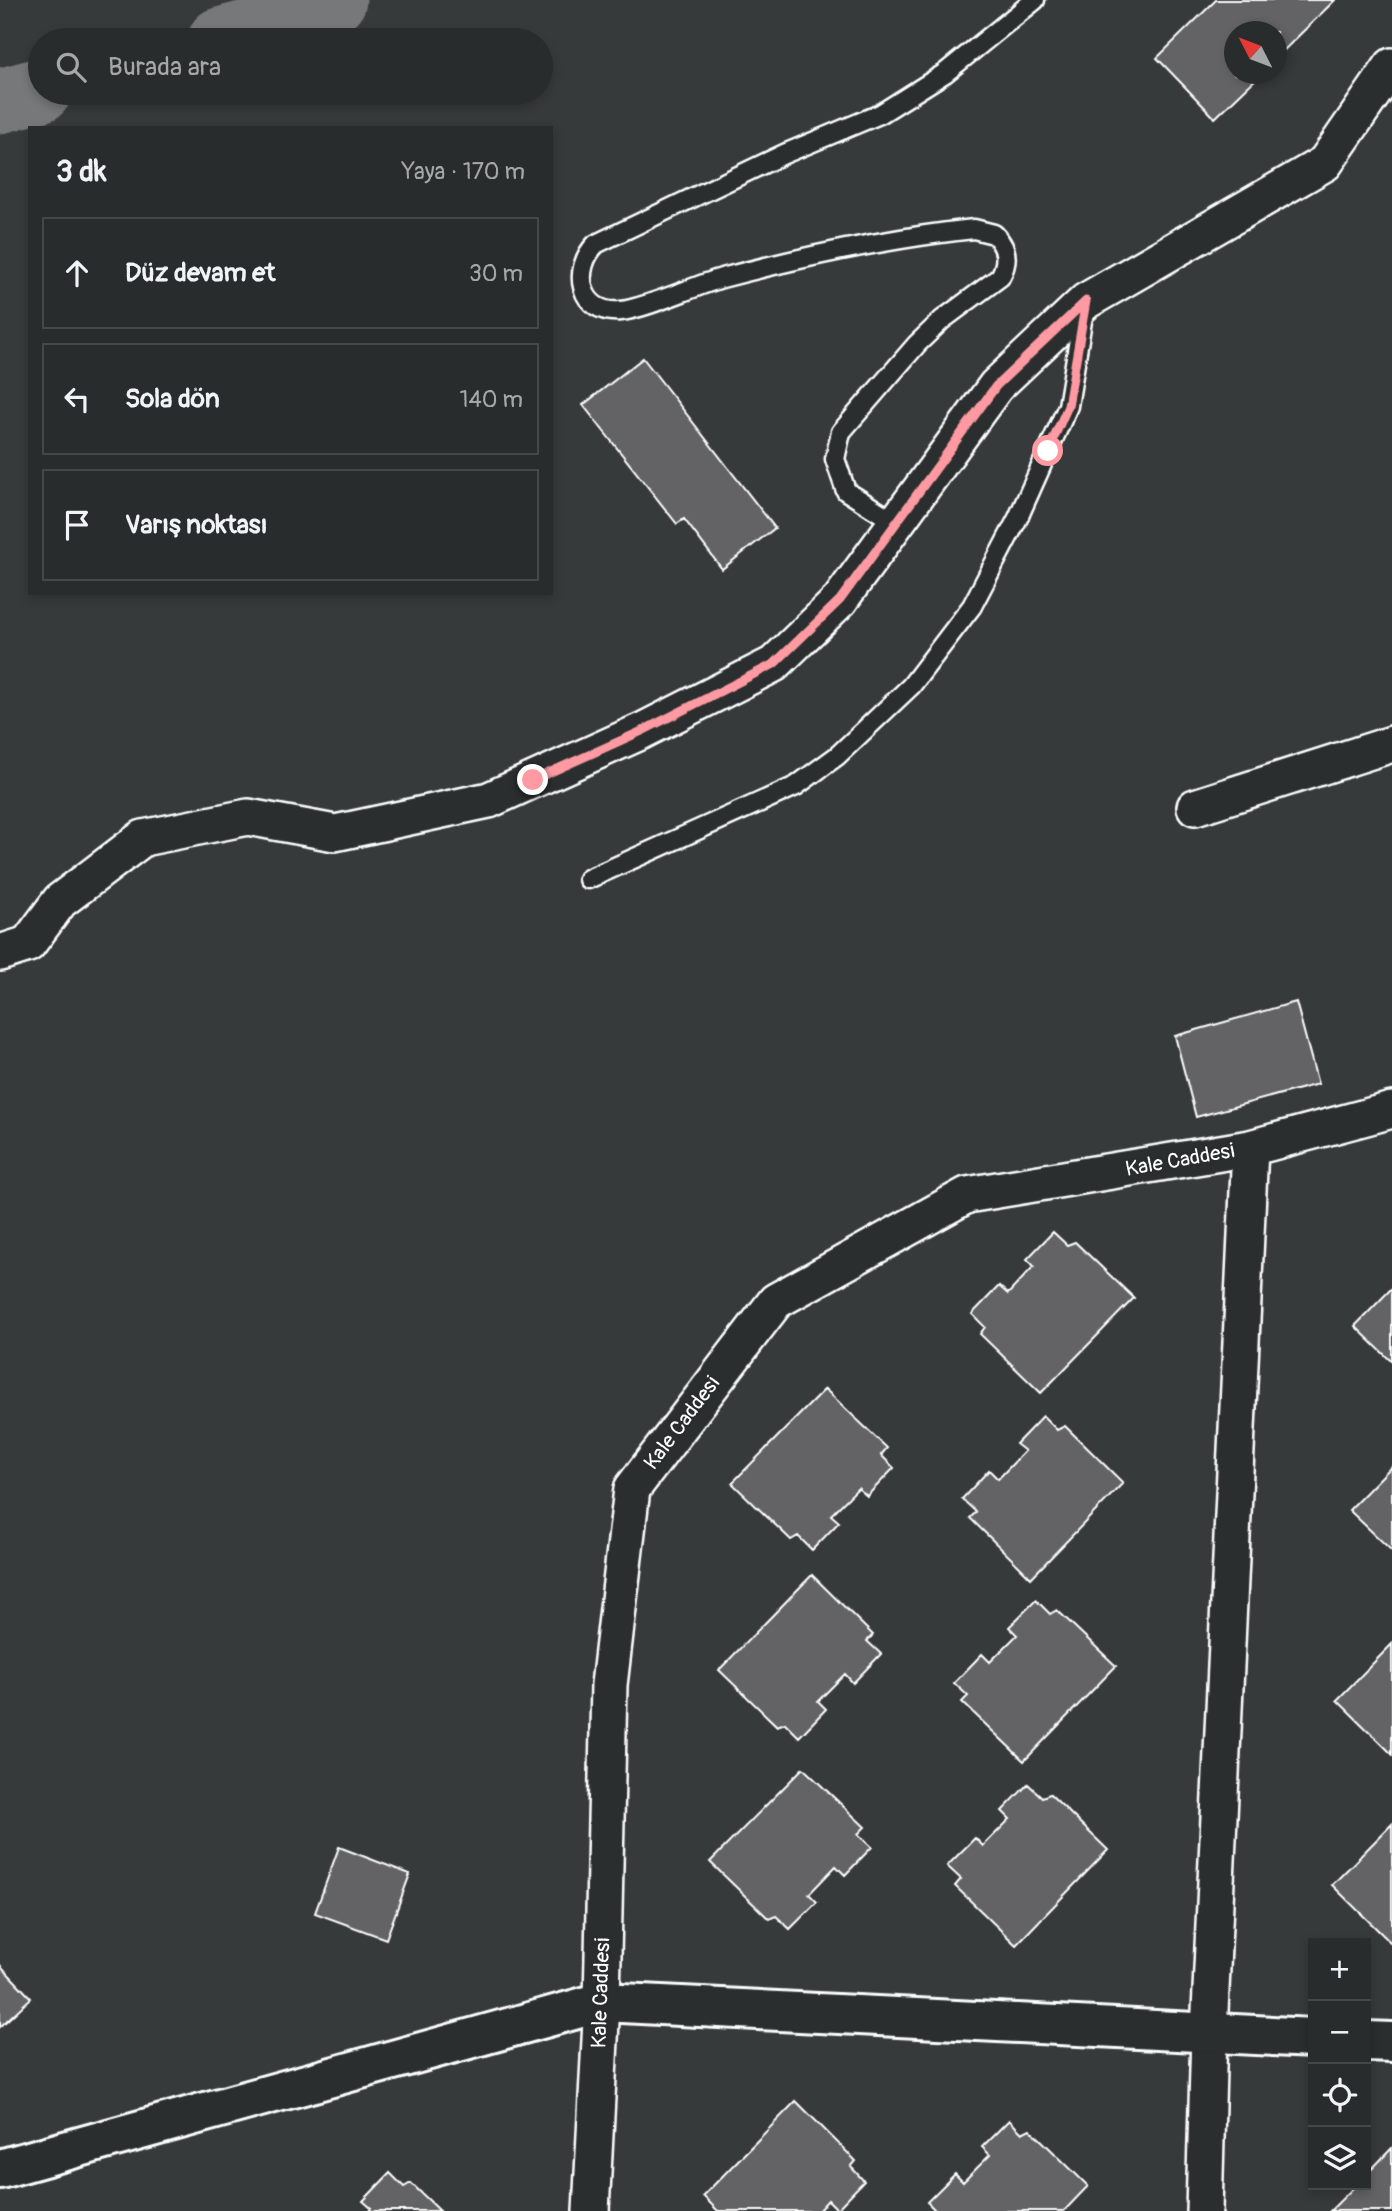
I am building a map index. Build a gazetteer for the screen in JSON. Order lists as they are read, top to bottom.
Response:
{
  "streets": {
    "street": ["Kale Caddesi"]
  },
  "north": "top left",
  "page": {
    "search": "Burada ara",
    "heading": ["3 dk", "Yaya · 170 m"],
    "list": [
      ["Düz devam et", "30 m"],
      ["Sola dön", "140 m"],
      "Varış noktası"
    ],
    "map_buttons": ["+", "−"]
  }
}
